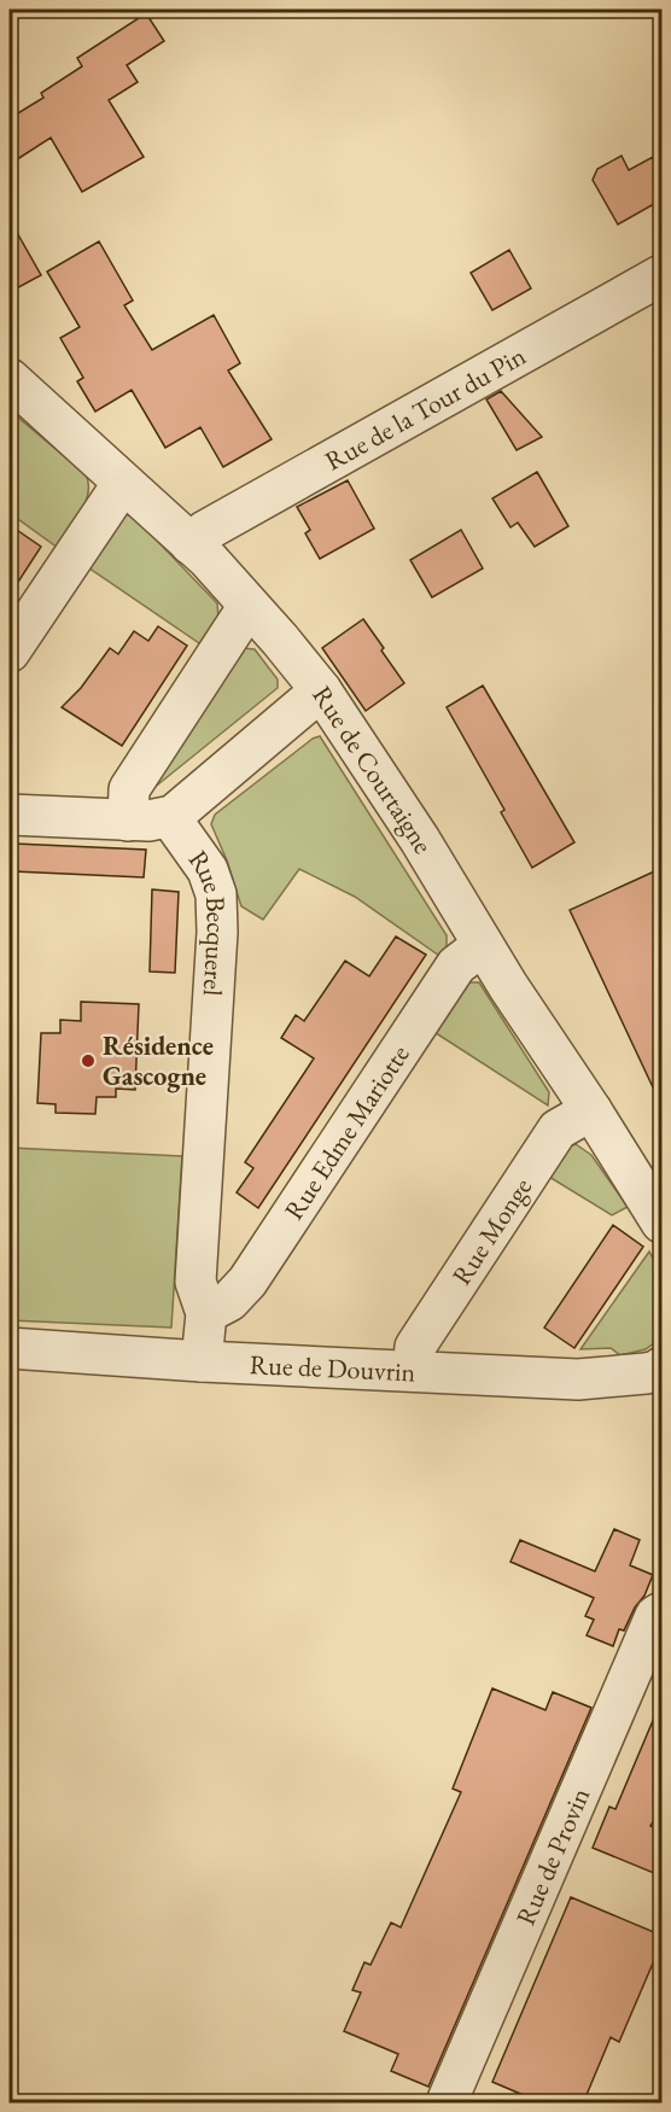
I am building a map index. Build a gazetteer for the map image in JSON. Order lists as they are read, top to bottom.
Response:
{
  "streets": {
    "street": [
      "Rue de la Tour du Pin",
      "Rue de Courtaigne",
      "Rue Becquerel",
      "Rue Edme Mariotte",
      "Rue Monge",
      "Rue de Douvrin",
      "Rue de Provin"
    ]
  },
  "crossings": [
    ["Rue de la Tour du Pin", "Rue de Courtaigne"],
    ["Rue de Courtaigne", "Rue Becquerel"],
    ["Rue de Courtaigne", "Rue Edme Mariotte"],
    ["Rue de Courtaigne", "Rue Monge"],
    ["Rue Becquerel", "Rue Edme Mariotte"],
    ["Rue Becquerel", "Rue de Douvrin"],
    ["Rue Monge", "Rue de Douvrin"]
  ],
  "places": ["Résidence Gascogne"]
}
